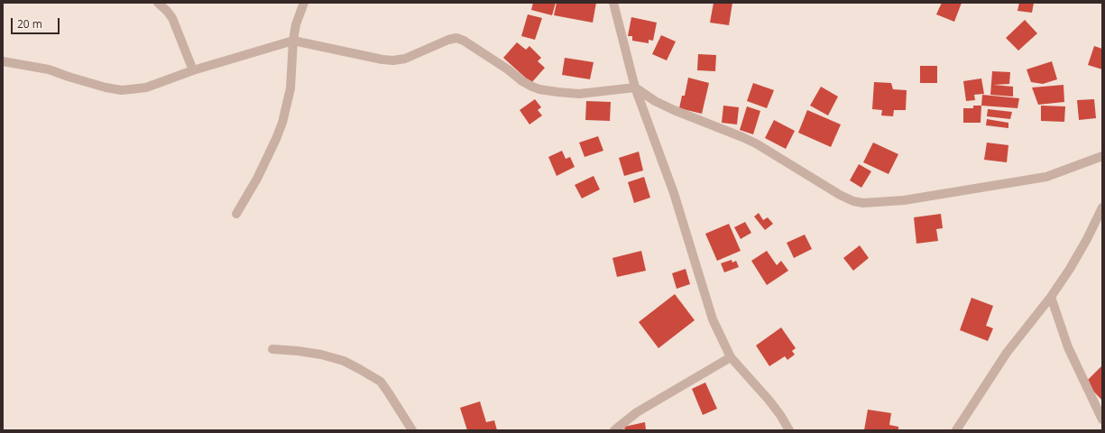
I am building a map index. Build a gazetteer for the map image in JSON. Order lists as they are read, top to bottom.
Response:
{
  "scale_bar": "20 m"
}
